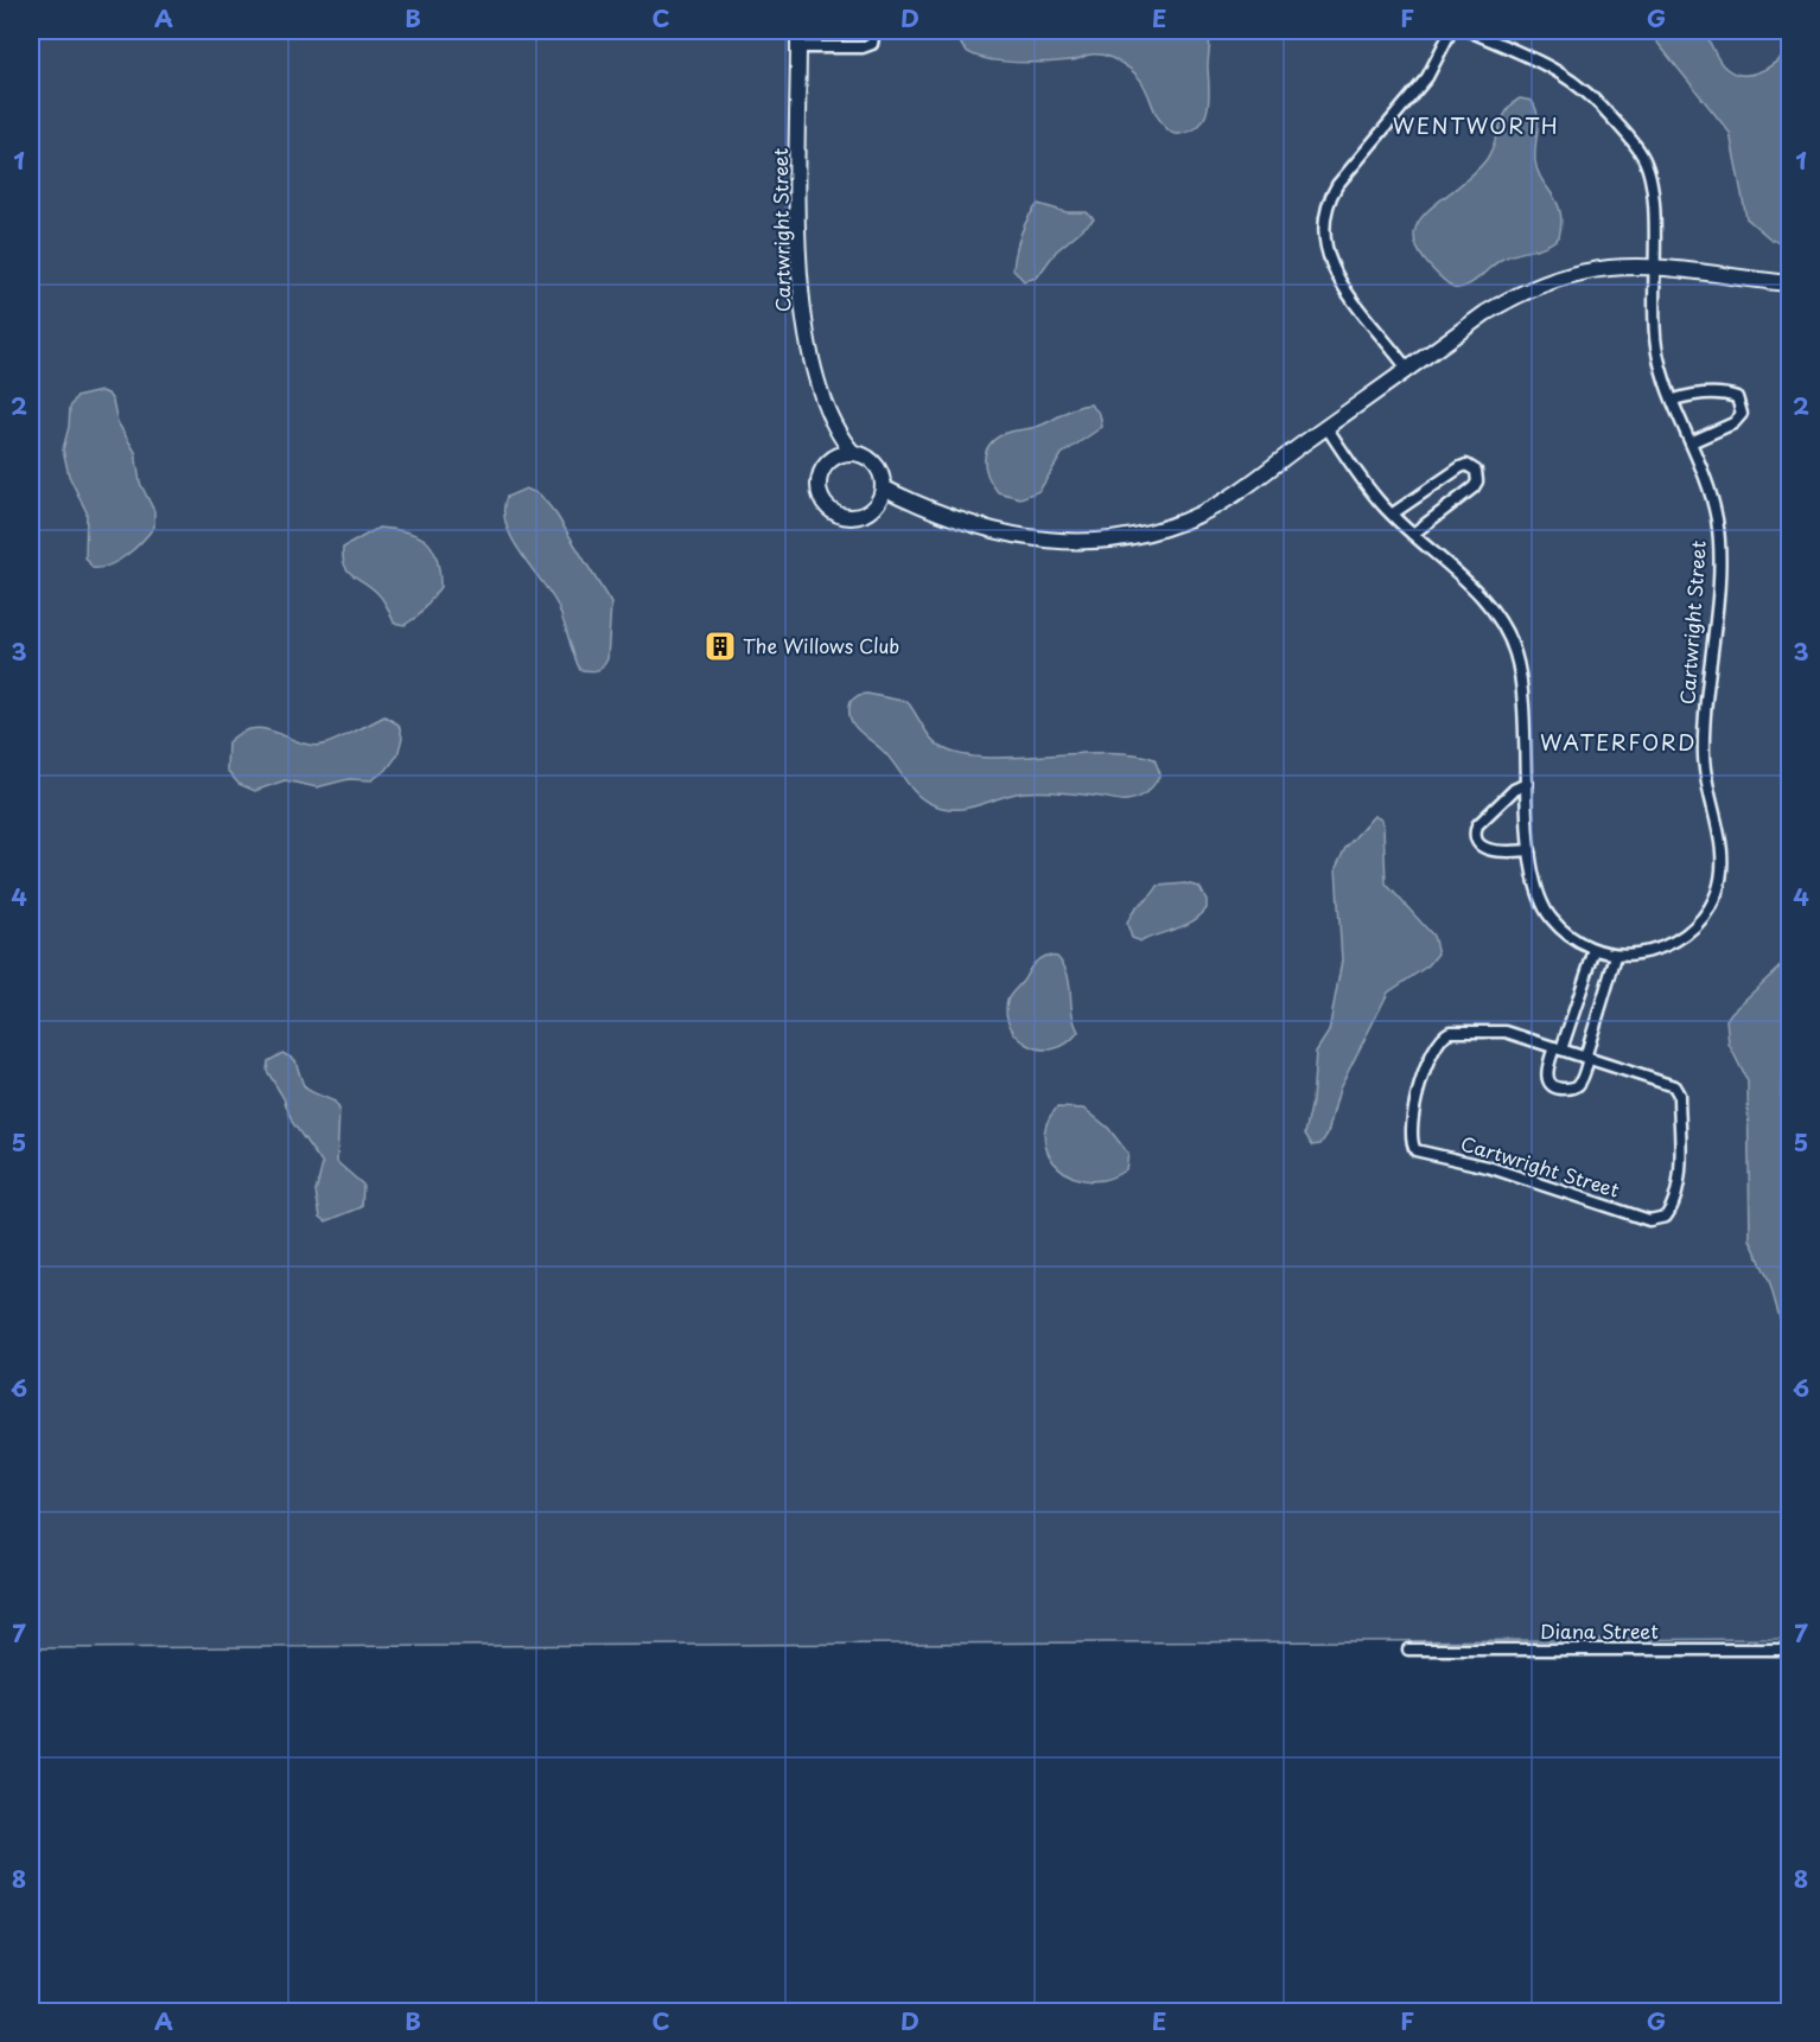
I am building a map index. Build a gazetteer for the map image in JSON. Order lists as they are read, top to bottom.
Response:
{
  "streets": {
    "street": ["Cartwright Street", "Diana Street"]
  },
  "districts": ["WENTWORTH", "WATERFORD"],
  "places": {
    "building": ["The Willows Club"]
  },
  "grid": {
    "columns": [
      "A",
      "B",
      "C",
      "D",
      "E",
      "F",
      "G"
    ],
    "rows": [
      "1",
      "2",
      "3",
      "4",
      "5",
      "6",
      "7",
      "8"
    ]
  }
}
